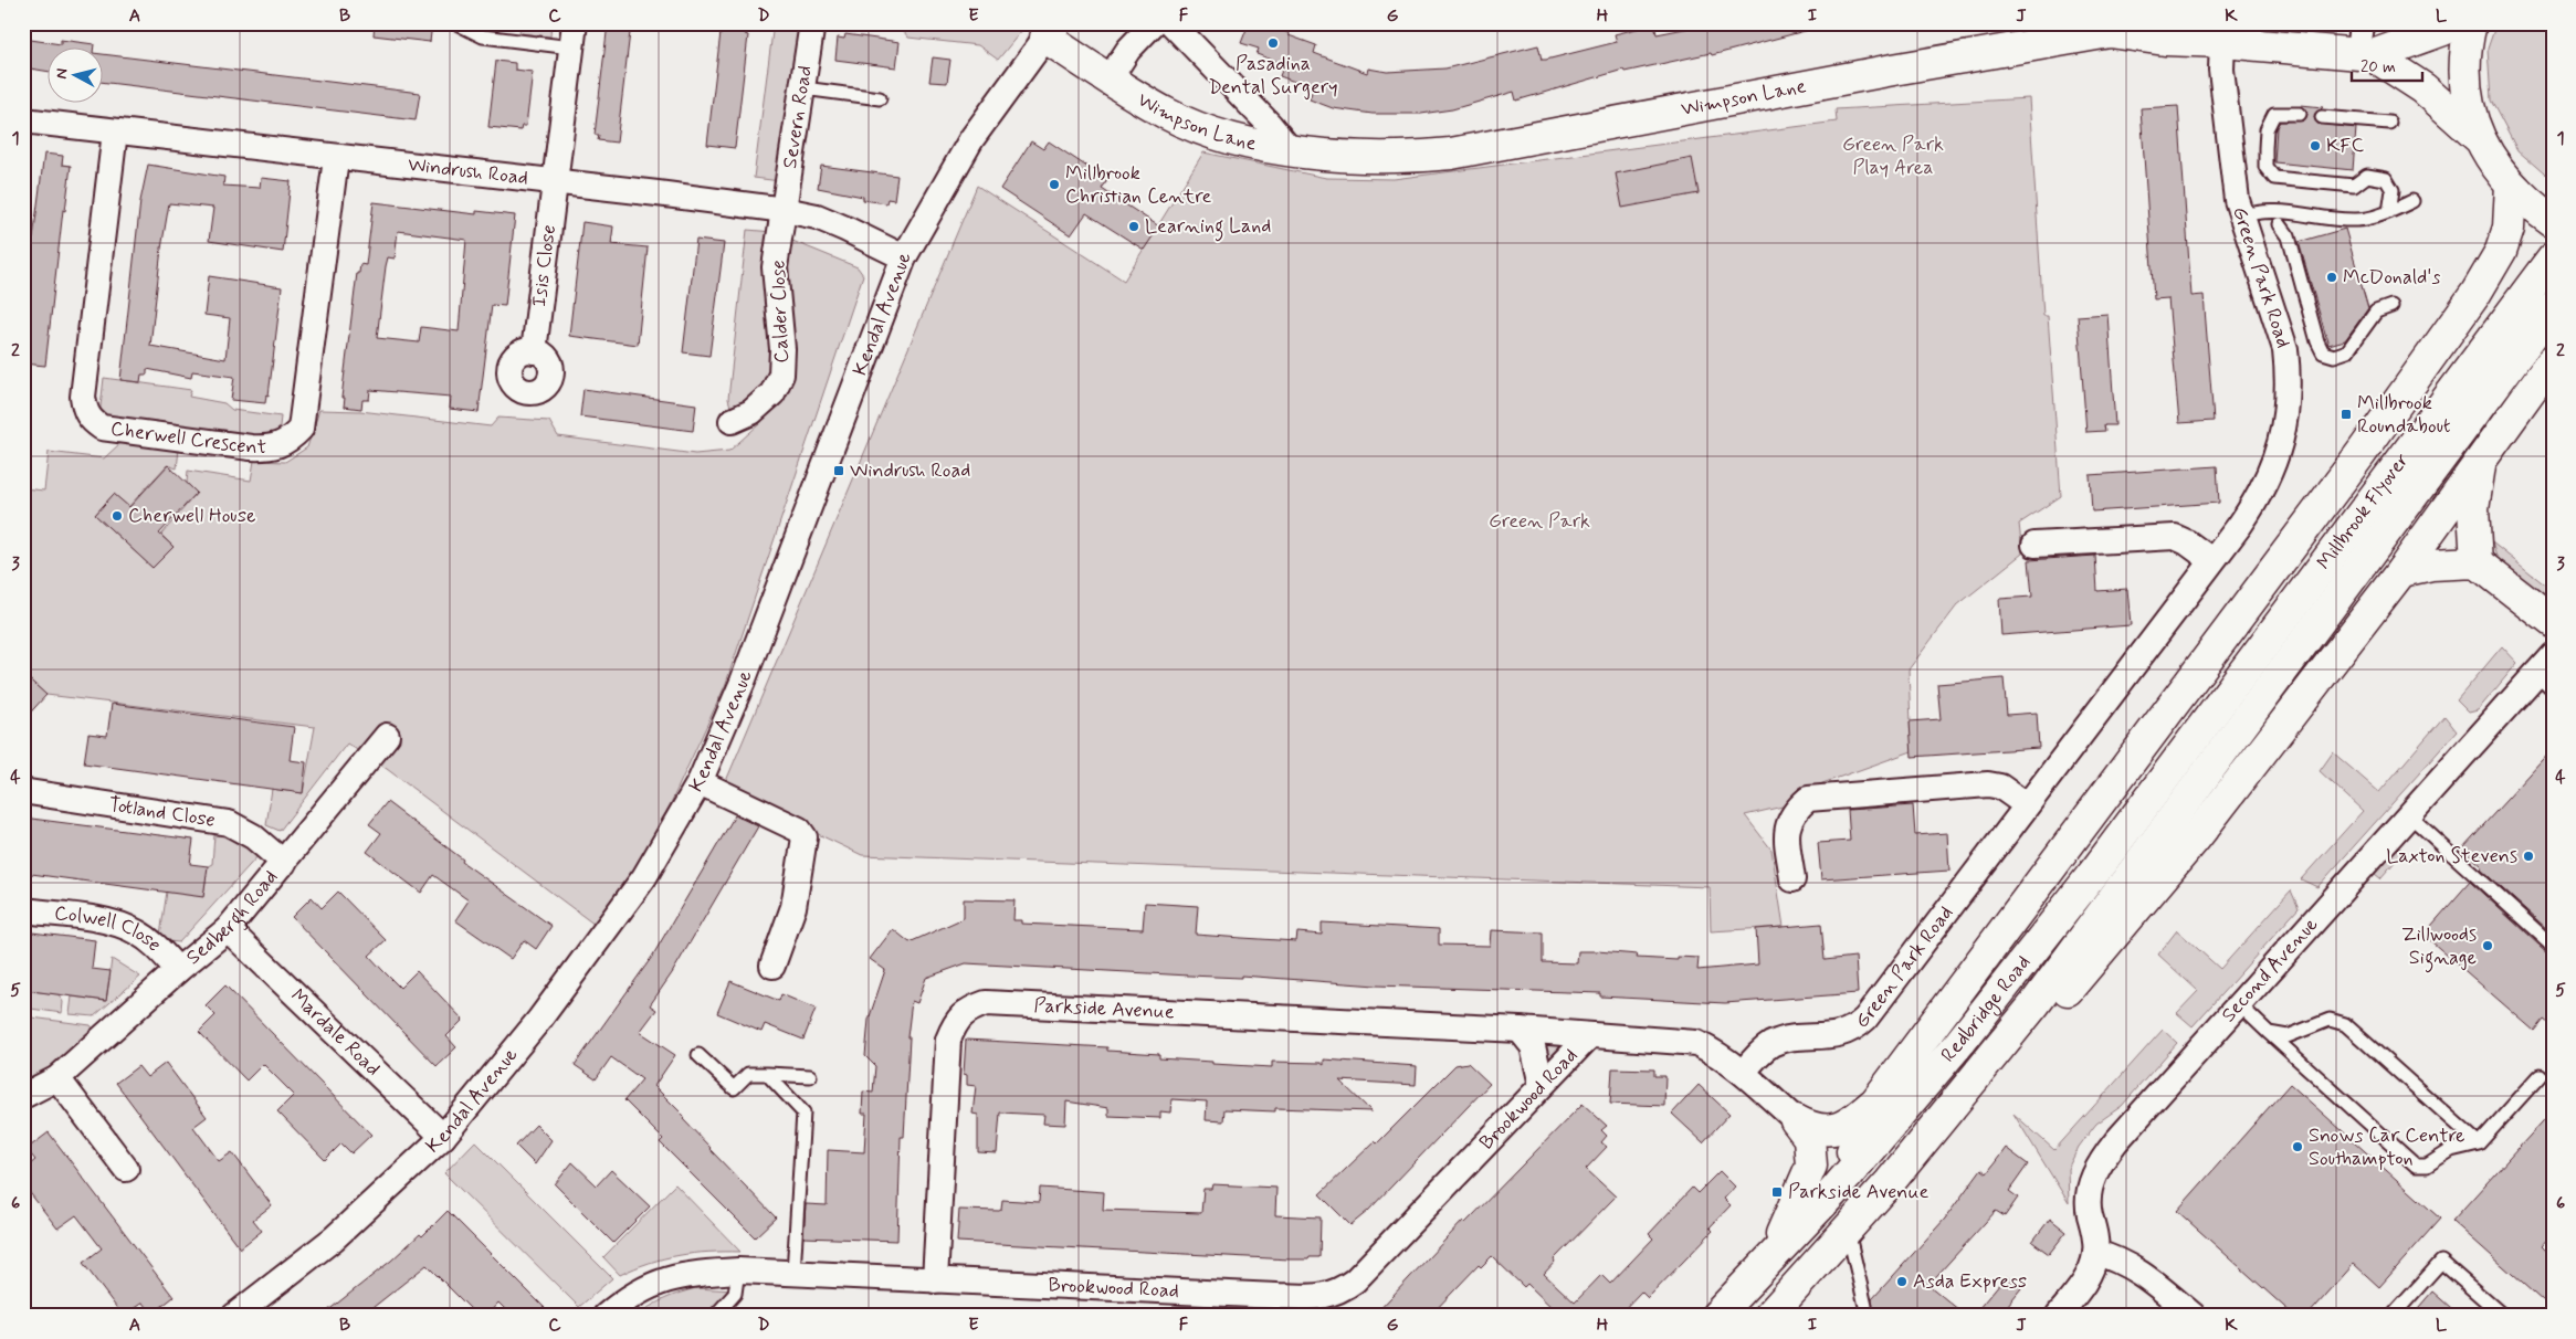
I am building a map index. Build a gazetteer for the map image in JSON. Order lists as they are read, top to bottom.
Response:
{
  "streets": {
    "main road": ["Wimpson Lane", "Millbrook Flyover", "Redbridge Road"],
    "street": [
      "Severn Road",
      "Windrush Road",
      "Isis Close",
      "Green Park Road",
      "Calder Close",
      "Kendal Avenue",
      "Cherwell Crescent",
      "Totland Close",
      "Sedbergh Road",
      "Colwell Close",
      "Second Avenue",
      "Parkside Avenue",
      "Mardale Road",
      "Brookwood Road"
    ]
  },
  "crossings": [
    ["Wimpson Lane", "Green Park Road"],
    ["Wimpson Lane", "Kendal Avenue"],
    ["Severn Road", "Windrush Road"],
    ["Severn Road", "Calder Close"],
    ["Windrush Road", "Isis Close"],
    ["Windrush Road", "Calder Close"],
    ["Windrush Road", "Kendal Avenue"],
    ["Windrush Road", "Cherwell Crescent"],
    ["Green Park Road", "Parkside Avenue"],
    ["Kendal Avenue", "Mardale Road"],
    ["Millbrook Flyover", "Redbridge Road"],
    ["Totland Close", "Sedbergh Road"],
    ["Sedbergh Road", "Colwell Close"],
    ["Sedbergh Road", "Mardale Road"],
    ["Parkside Avenue", "Brookwood Road"]
  ],
  "parks": ["Green Park Play Area", "Green Park"],
  "places": {
    "other": [
      "Pasadina Dental Surgery",
      "KFC",
      "Millbrook Christian Centre",
      "Learning Land",
      "McDonald's",
      "Cherwell House",
      "Laxton Stevens",
      "Zillwoods Signage",
      "Snows Car Centre Southampton",
      "Asda Express"
    ],
    "transit": ["Millbrook Roundabout", "Windrush Road", "Parkside Avenue"]
  },
  "scale_bar": "20 m",
  "north": "left",
  "grid": {
    "columns": [
      "A",
      "B",
      "C",
      "D",
      "E",
      "F",
      "G",
      "H",
      "I",
      "J",
      "K",
      "L"
    ],
    "rows": [
      "1",
      "2",
      "3",
      "4",
      "5",
      "6"
    ]
  }
}
